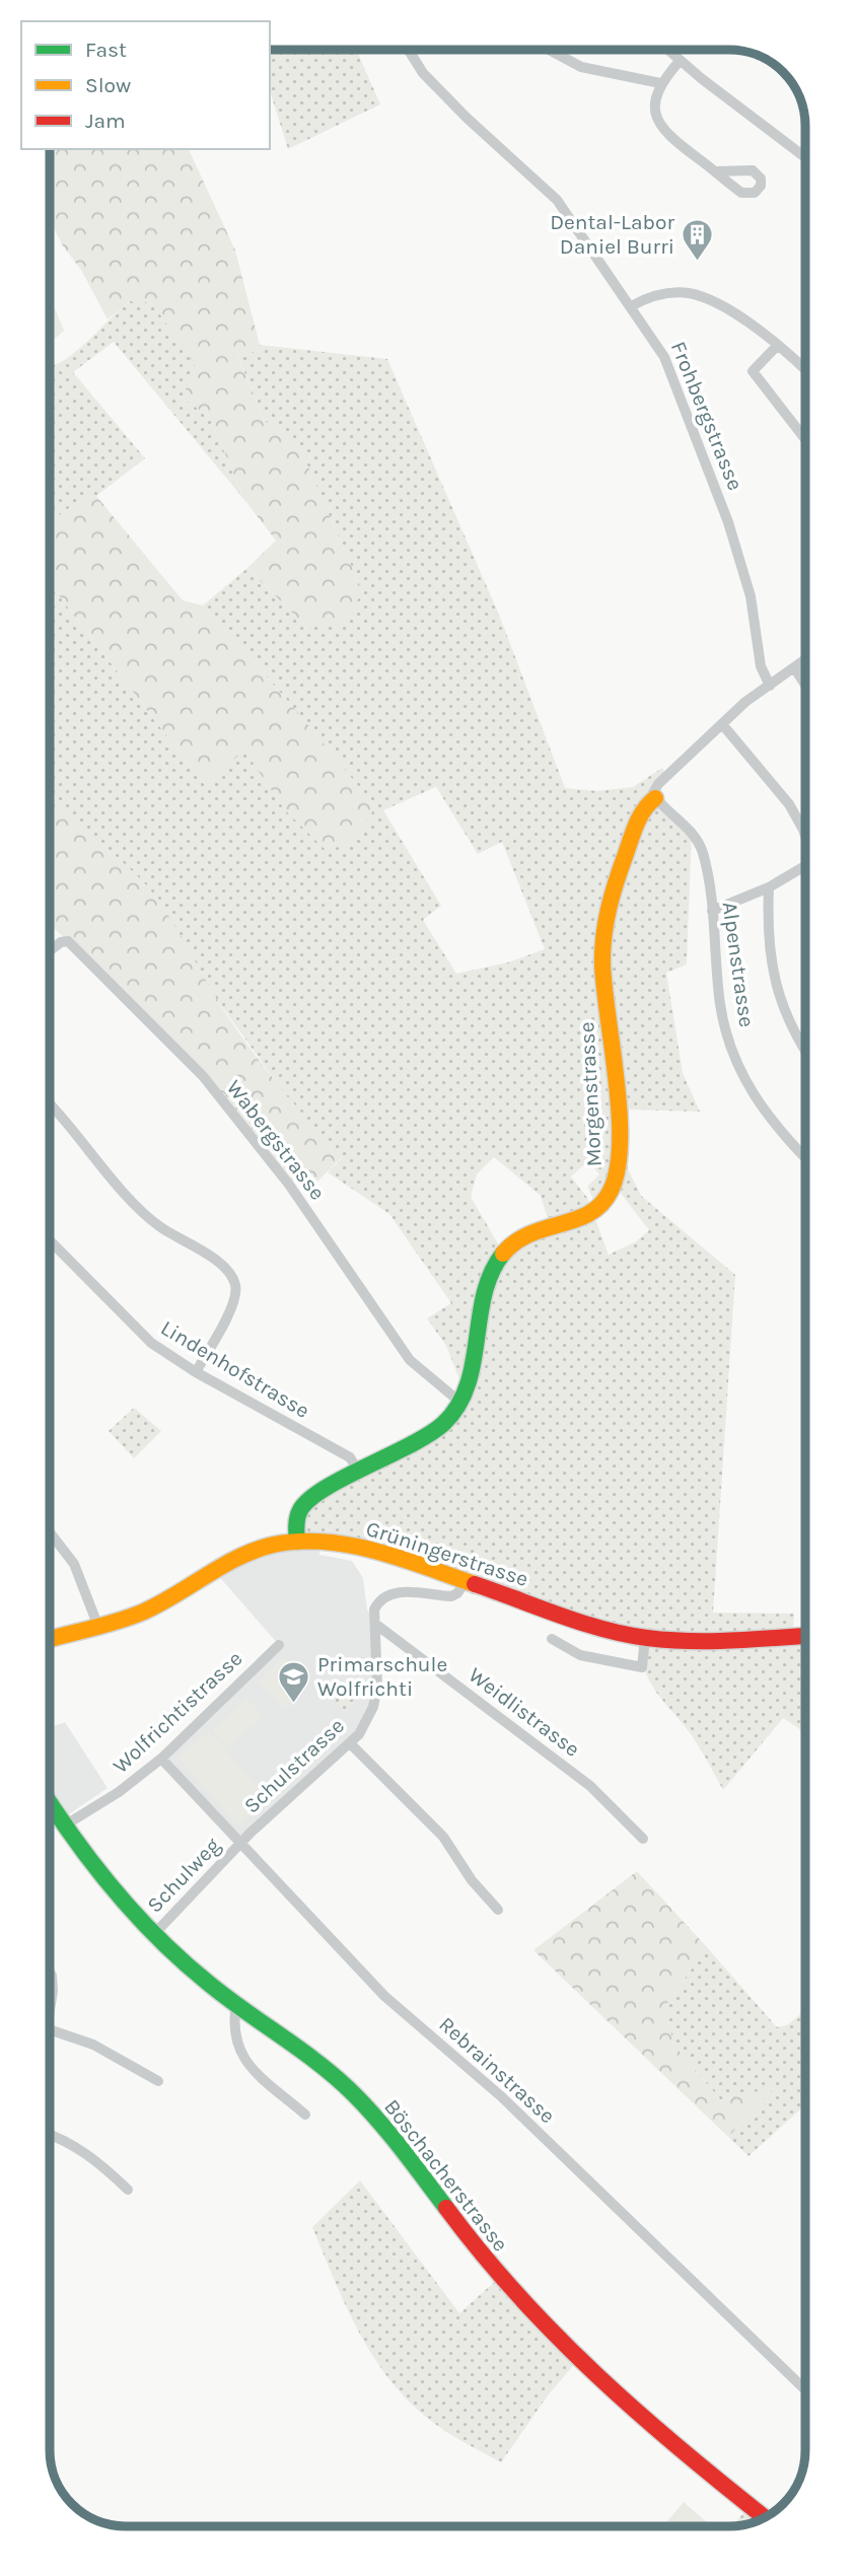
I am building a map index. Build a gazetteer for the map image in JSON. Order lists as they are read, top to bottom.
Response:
{
  "streets": {
    "street": [
      "Frohbergstrasse",
      "Alpenstrasse",
      "Morgenstrasse",
      "Wabergstrasse",
      "Lindenhofstrasse",
      "Grüningerstrasse",
      "Wolfrichtistrasse",
      "Weidlistrasse",
      "Schulstrasse",
      "Schulweg",
      "Rebrainstrasse",
      "Böschacherstrasse"
    ]
  },
  "crossings": [
    ["Frohbergstrasse", "Morgenstrasse"],
    ["Alpenstrasse", "Morgenstrasse"],
    ["Morgenstrasse", "Wabergstrasse"],
    ["Morgenstrasse", "Lindenhofstrasse"],
    ["Morgenstrasse", "Grüningerstrasse"],
    ["Grüningerstrasse", "Schulstrasse"],
    ["Wolfrichtistrasse", "Rebrainstrasse"],
    ["Wolfrichtistrasse", "Böschacherstrasse"],
    ["Weidlistrasse", "Schulstrasse"],
    ["Schulstrasse", "Schulweg"],
    ["Schulstrasse", "Rebrainstrasse"],
    ["Schulweg", "Rebrainstrasse"],
    ["Schulweg", "Böschacherstrasse"]
  ],
  "places": {
    "building": ["Dental-Labor Daniel Burri"],
    "school or university": ["Primarschule Wolfrichti"]
  },
  "legend": ["Fast", "Slow", "Jam"]
}
